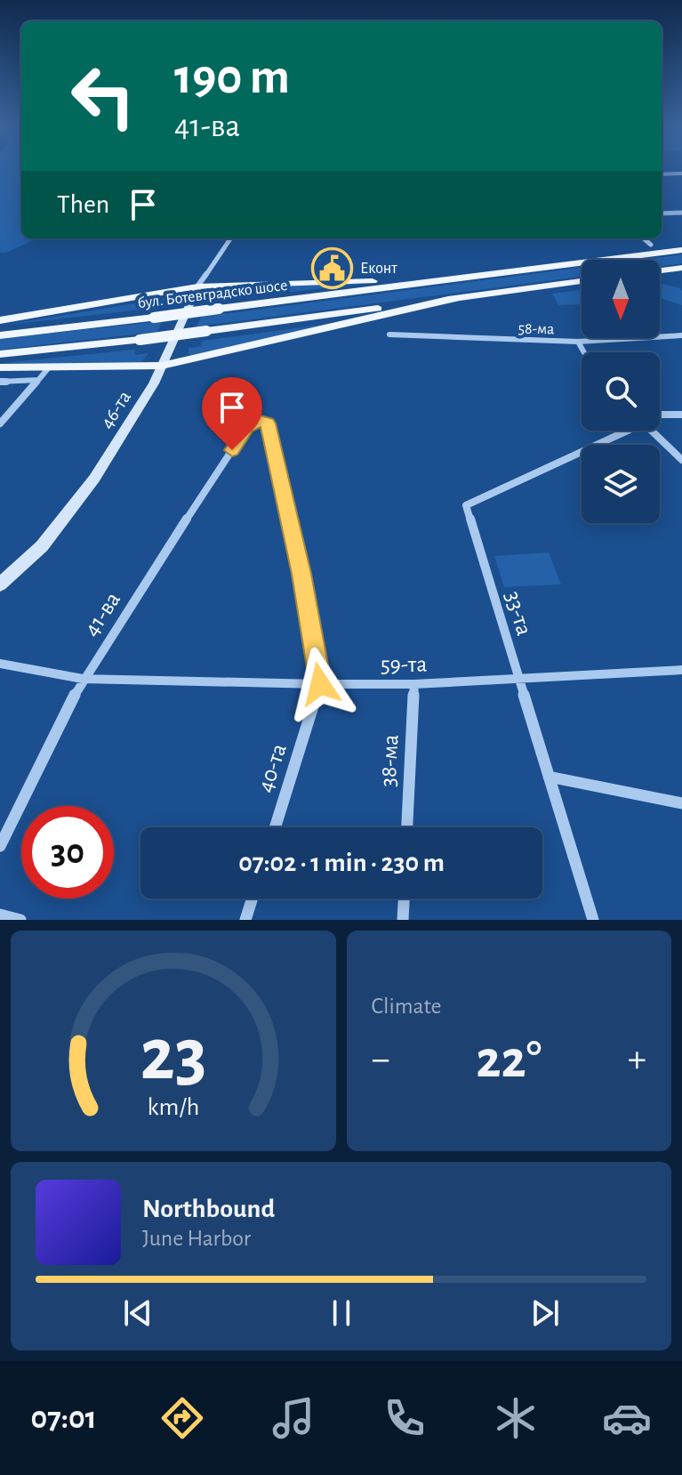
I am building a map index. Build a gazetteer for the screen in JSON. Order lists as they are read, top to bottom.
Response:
{
  "streets": {
    "main road": ["бул. Ботевградско шосе"],
    "street": [
      "58-ма",
      "46-та",
      "33-та",
      "41-ва",
      "59-та",
      "38-ма",
      "40-та"
    ]
  },
  "crossings": [
    ["33-та", "59-та"],
    ["41-ва", "59-та"],
    ["41-ва", "40-та"],
    ["59-та", "38-ма"],
    ["59-та", "40-та"]
  ],
  "places": {
    "public building": ["Еконт"]
  },
  "north": "bottom",
  "page": {
    "turn": ["190 m", "41-ва"],
    "then": "Then",
    "limit": "30",
    "trip": "07:02 · 1 min · 230 m",
    "tile": "Climate",
    "heat": ["−", "22°", "+"],
    "song": ["Northbound", "June Harbor"],
    "tabs": "07:01",
    "gauge": ["23", "km/h"]
  }
}
